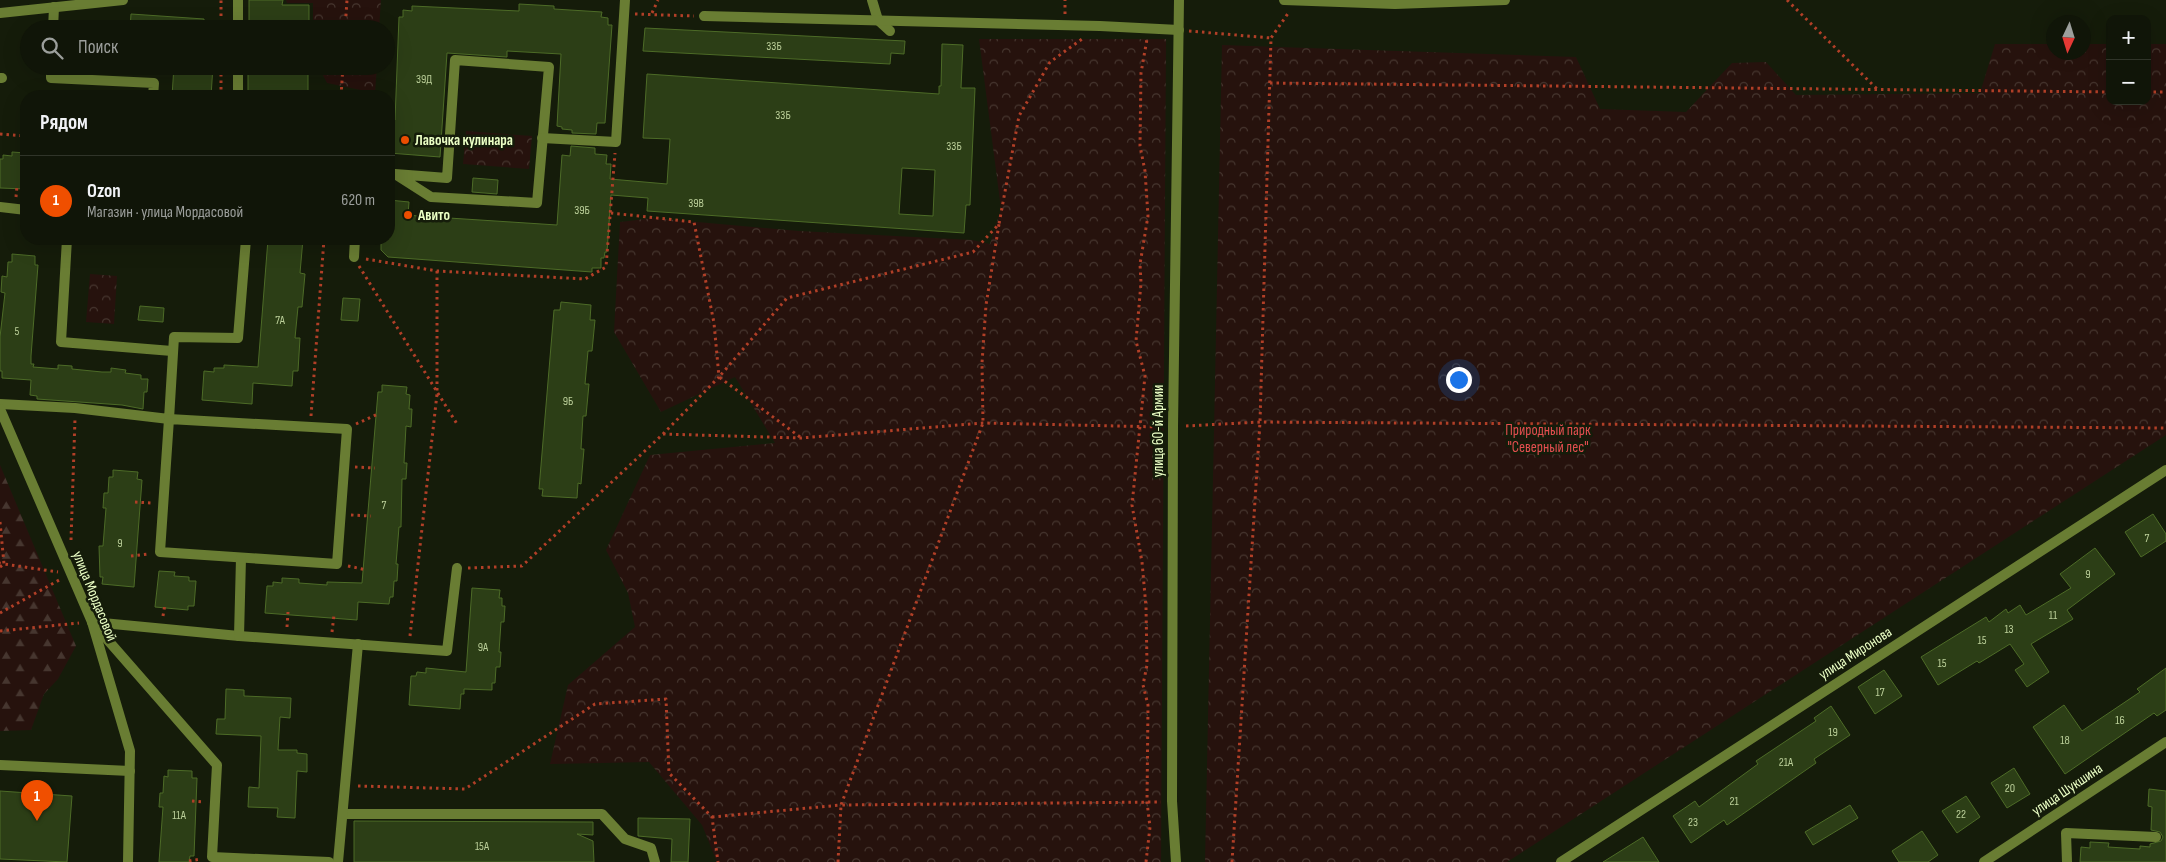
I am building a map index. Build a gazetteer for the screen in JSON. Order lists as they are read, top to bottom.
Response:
{
  "streets": {
    "street": [
      "улица 60-й Армии",
      "улица Мордасовой",
      "улица Миронова",
      "улица Шукшина"
    ]
  },
  "parks": ["Природный парк \"Северный лес\""],
  "places": ["Лавочка кулинара", "Авито"],
  "house_numbers": [
    "33Б",
    "39Д",
    "33Б",
    "33Б",
    "39В",
    "39Б",
    "7А",
    "5",
    "9Б",
    "7",
    "7",
    "9",
    "9",
    "11",
    "13",
    "15",
    "9А",
    "15",
    "17",
    "16",
    "19",
    "18",
    "21А",
    "20",
    "21",
    "22",
    "11А",
    "23",
    "15А"
  ],
  "north": "bottom",
  "page": {
    "map_buttons": ["+", "−"],
    "search": "Поиск",
    "heading": "Рядом",
    "list": [
      {
        "mark": "1",
        "name": "Ozon",
        "note": "Магазин · улица Мордасовой",
        "value": "620 m"
      }
    ],
    "pins": "1"
  }
}
